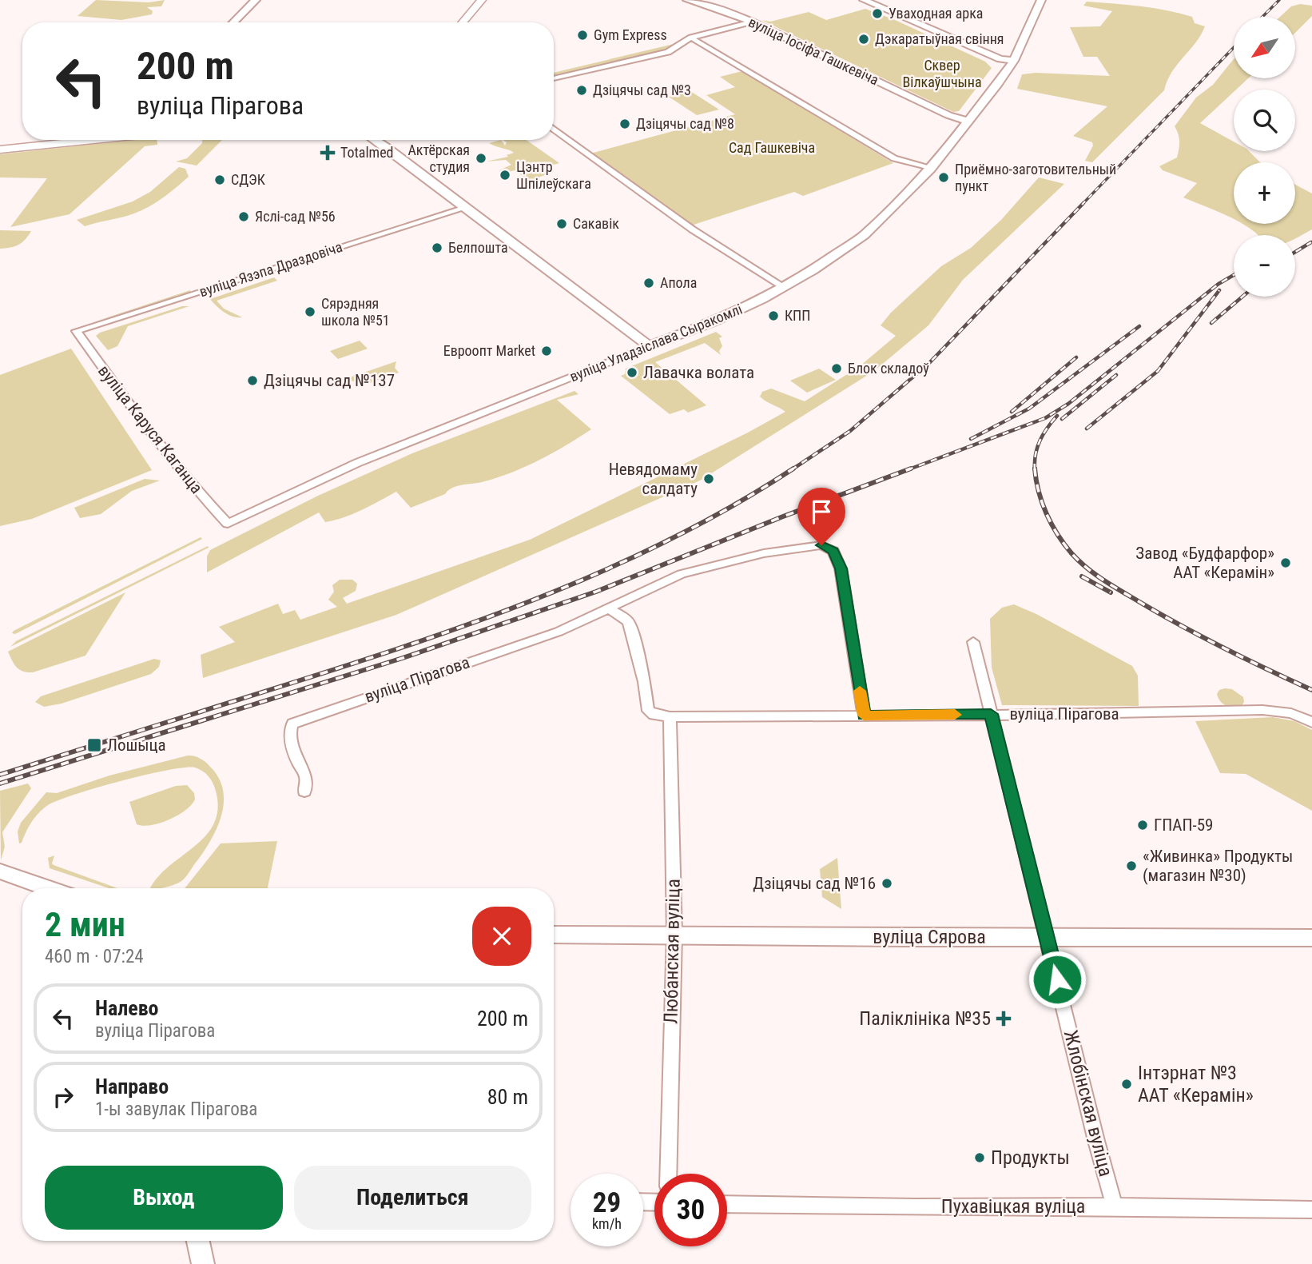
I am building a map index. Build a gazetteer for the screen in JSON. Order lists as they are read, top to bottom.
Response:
{
  "streets": {
    "street": [
      "вуліца Іосіфа Гашкевіча",
      "вуліца Язэпа Драздовіча",
      "вуліца Уладзіслава Сыракомлі",
      "вуліца Каруся Каганца",
      "вуліца Пірагова",
      "вуліца Сярова",
      "Любанская вуліца",
      "Жлобінская вуліца",
      "Пухавіцкая вуліца"
    ]
  },
  "crossings": [
    ["вуліца Іосіфа Гашкевіча", "вуліца Уладзіслава Сыракомлі"],
    ["вуліца Язэпа Драздовіча", "вуліца Каруся Каганца"],
    ["вуліца Уладзіслава Сыракомлі", "вуліца Каруся Каганца"],
    ["вуліца Пірагова", "Любанская вуліца"],
    ["вуліца Пірагова", "Жлобінская вуліца"],
    ["вуліца Сярова", "Любанская вуліца"],
    ["вуліца Сярова", "Жлобінская вуліца"],
    ["Жлобінская вуліца", "Пухавіцкая вуліца"]
  ],
  "parks": ["Сквер Вілкаўшчына", "Сад Гашкевіча"],
  "places": {
    "other": [
      "Уваходная арка",
      "Gym Express",
      "Дэкаратыўная свіння",
      "Дзіцячы сад №3",
      "Дзіцячы сад №8",
      "Актёрская студия",
      "Цэнтр Шпілеўскага",
      "Приёмно-заготовительный пункт",
      "СДЭК",
      "Яслі-сад №56",
      "Сакавік",
      "Белпошта",
      "Апола",
      "Сярэдняя школа №51",
      "КПП",
      "Евроопт Market",
      "Блок складоў",
      "Лавачка волата",
      "Дзіцячы сад №137",
      "Невядомаму салдату",
      "Завод «Будфарфор» ААТ «Керамін»",
      "ГПАП-59",
      "«Живинка» Продукты (магазин №30)",
      "Дзіцячы сад №16",
      "Інтэрнат №3 ААТ «Керамін»",
      "Продукты"
    ],
    "health": ["Totalmed", "Паліклініка №35"],
    "transit": ["Лошыца"]
  },
  "north": "bottom left",
  "page": {
    "map_buttons": ["+", "−"],
    "turn": ["200 m", "вуліца Пірагова"],
    "heading": ["2 мин", "460 m · 07:24"],
    "list": [
      {
        "name": "Налево",
        "note": "вуліца Пірагова",
        "value": "200 m"
      },
      {
        "name": "Направо",
        "note": "1-ы завулак Пірагова",
        "value": "80 m"
      }
    ],
    "buttons": ["Выход", "Поделиться"],
    "speed": "29 km/h",
    "limit": "30"
  }
}
